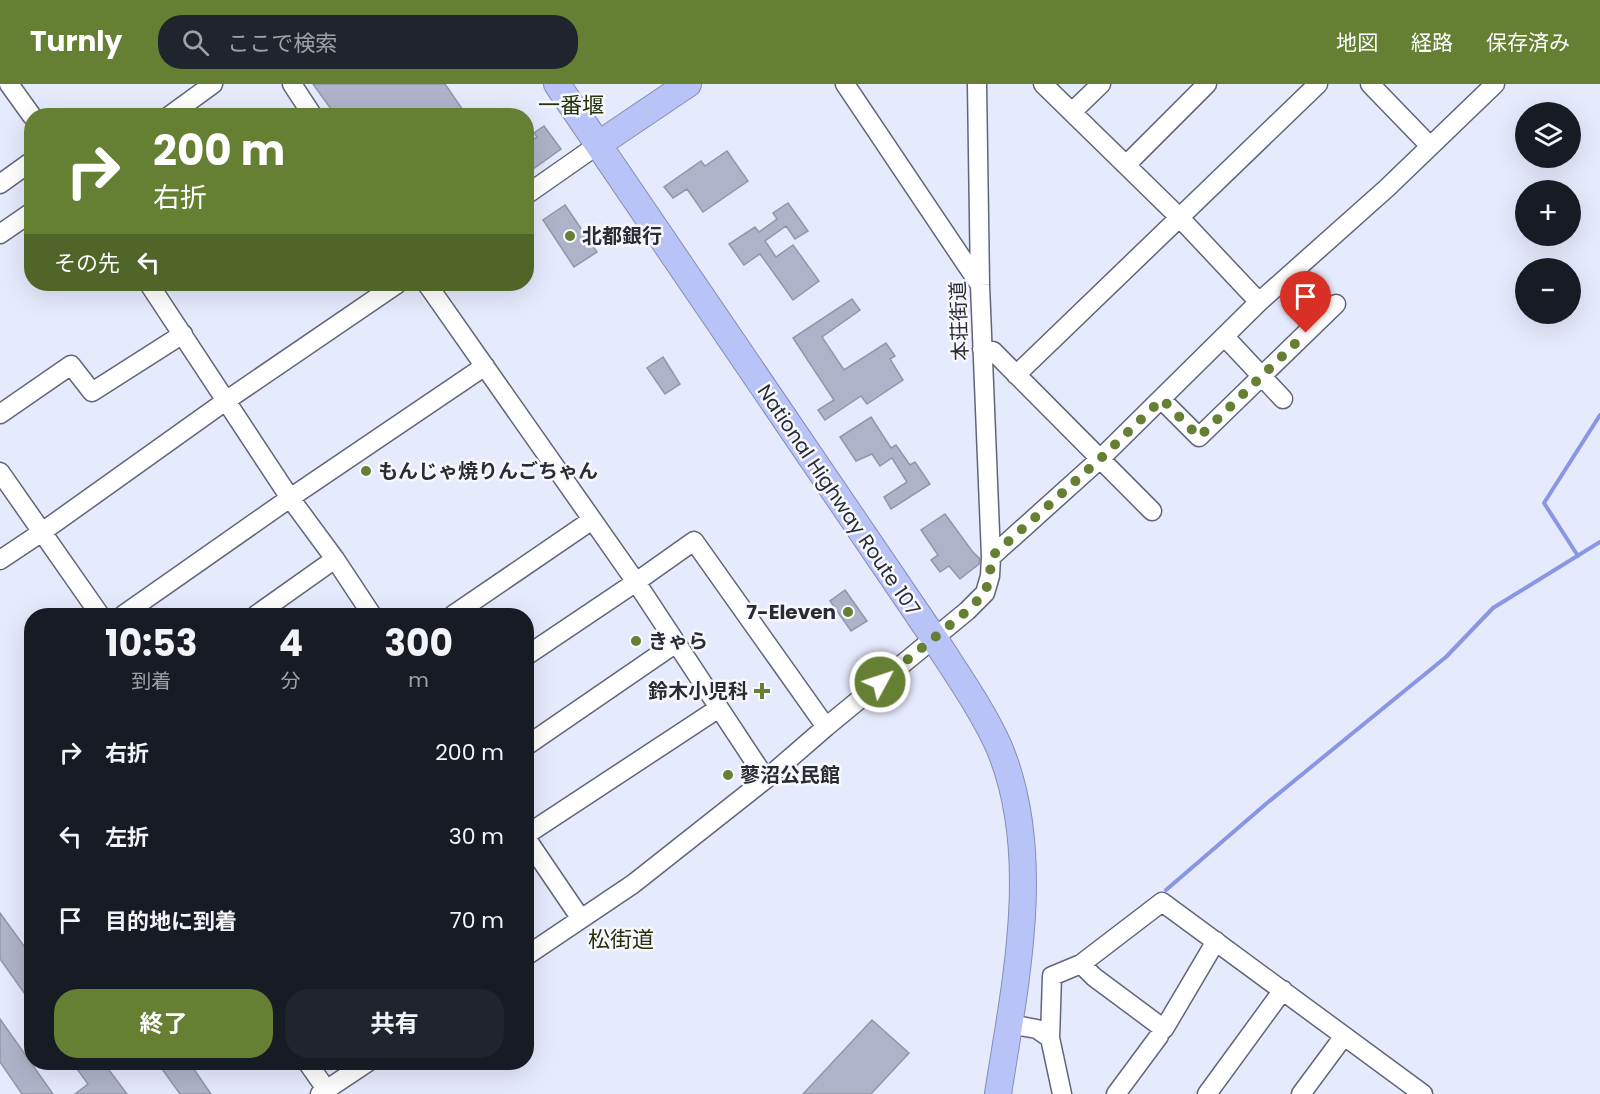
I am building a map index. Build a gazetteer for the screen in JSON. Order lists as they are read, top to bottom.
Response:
{
  "streets": {
    "highway": ["National Highway Route 107"],
    "street": ["本荘街道"]
  },
  "crossings": [
    ["本荘街道", "National Highway Route 107"]
  ],
  "districts": ["一番堰", "松街道"],
  "places": {
    "other": [
      "北都銀行",
      "もんじゃ焼りんごちゃん",
      "7-Eleven",
      "きゃら",
      "蓼沼公民館"
    ],
    "health": ["鈴木小児科"]
  },
  "page": {
    "header": "Turnly",
    "search": "ここで検索",
    "nav": ["地図", "経路", "保存済み"],
    "map_buttons": ["+", "−"],
    "turn": ["200 m", "右折"],
    "then": "その先",
    "eta": [
      "10:53",
      "到着",
      "4",
      "分",
      "300",
      "m"
    ],
    "list": [
      {
        "name": "右折",
        "value": "200 m"
      },
      {
        "name": "左折",
        "value": "30 m"
      },
      {
        "name": "目的地に到着",
        "value": "70 m"
      }
    ],
    "buttons": ["終了", "共有"]
  }
}
